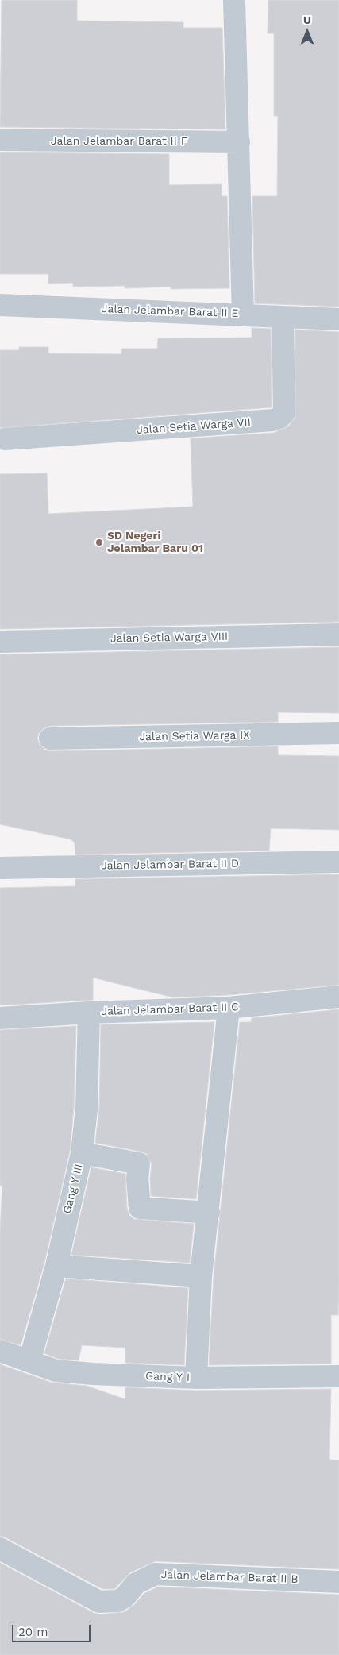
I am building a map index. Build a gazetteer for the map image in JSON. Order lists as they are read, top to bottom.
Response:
{
  "streets": {
    "street": [
      "Jalan Jelambar Barat II F",
      "Jalan Jelambar Barat II E",
      "Jalan Setia Warga VII",
      "Jalan Setia Warga VIII",
      "Jalan Setia Warga IX",
      "Jalan Jelambar Barat II D",
      "Jalan Jelambar Barat II C",
      "Gang Y III",
      "Gang Y I",
      "Jalan Jelambar Barat II B"
    ]
  },
  "crossings": [
    ["Jalan Jelambar Barat II E", "Jalan Setia Warga VII"],
    ["Jalan Jelambar Barat II C", "Gang Y III"],
    ["Gang Y III", "Gang Y I"]
  ],
  "places": ["SD Negeri Jelambar Baru 01"],
  "scale_bar": "20 m",
  "north": "top"
}
